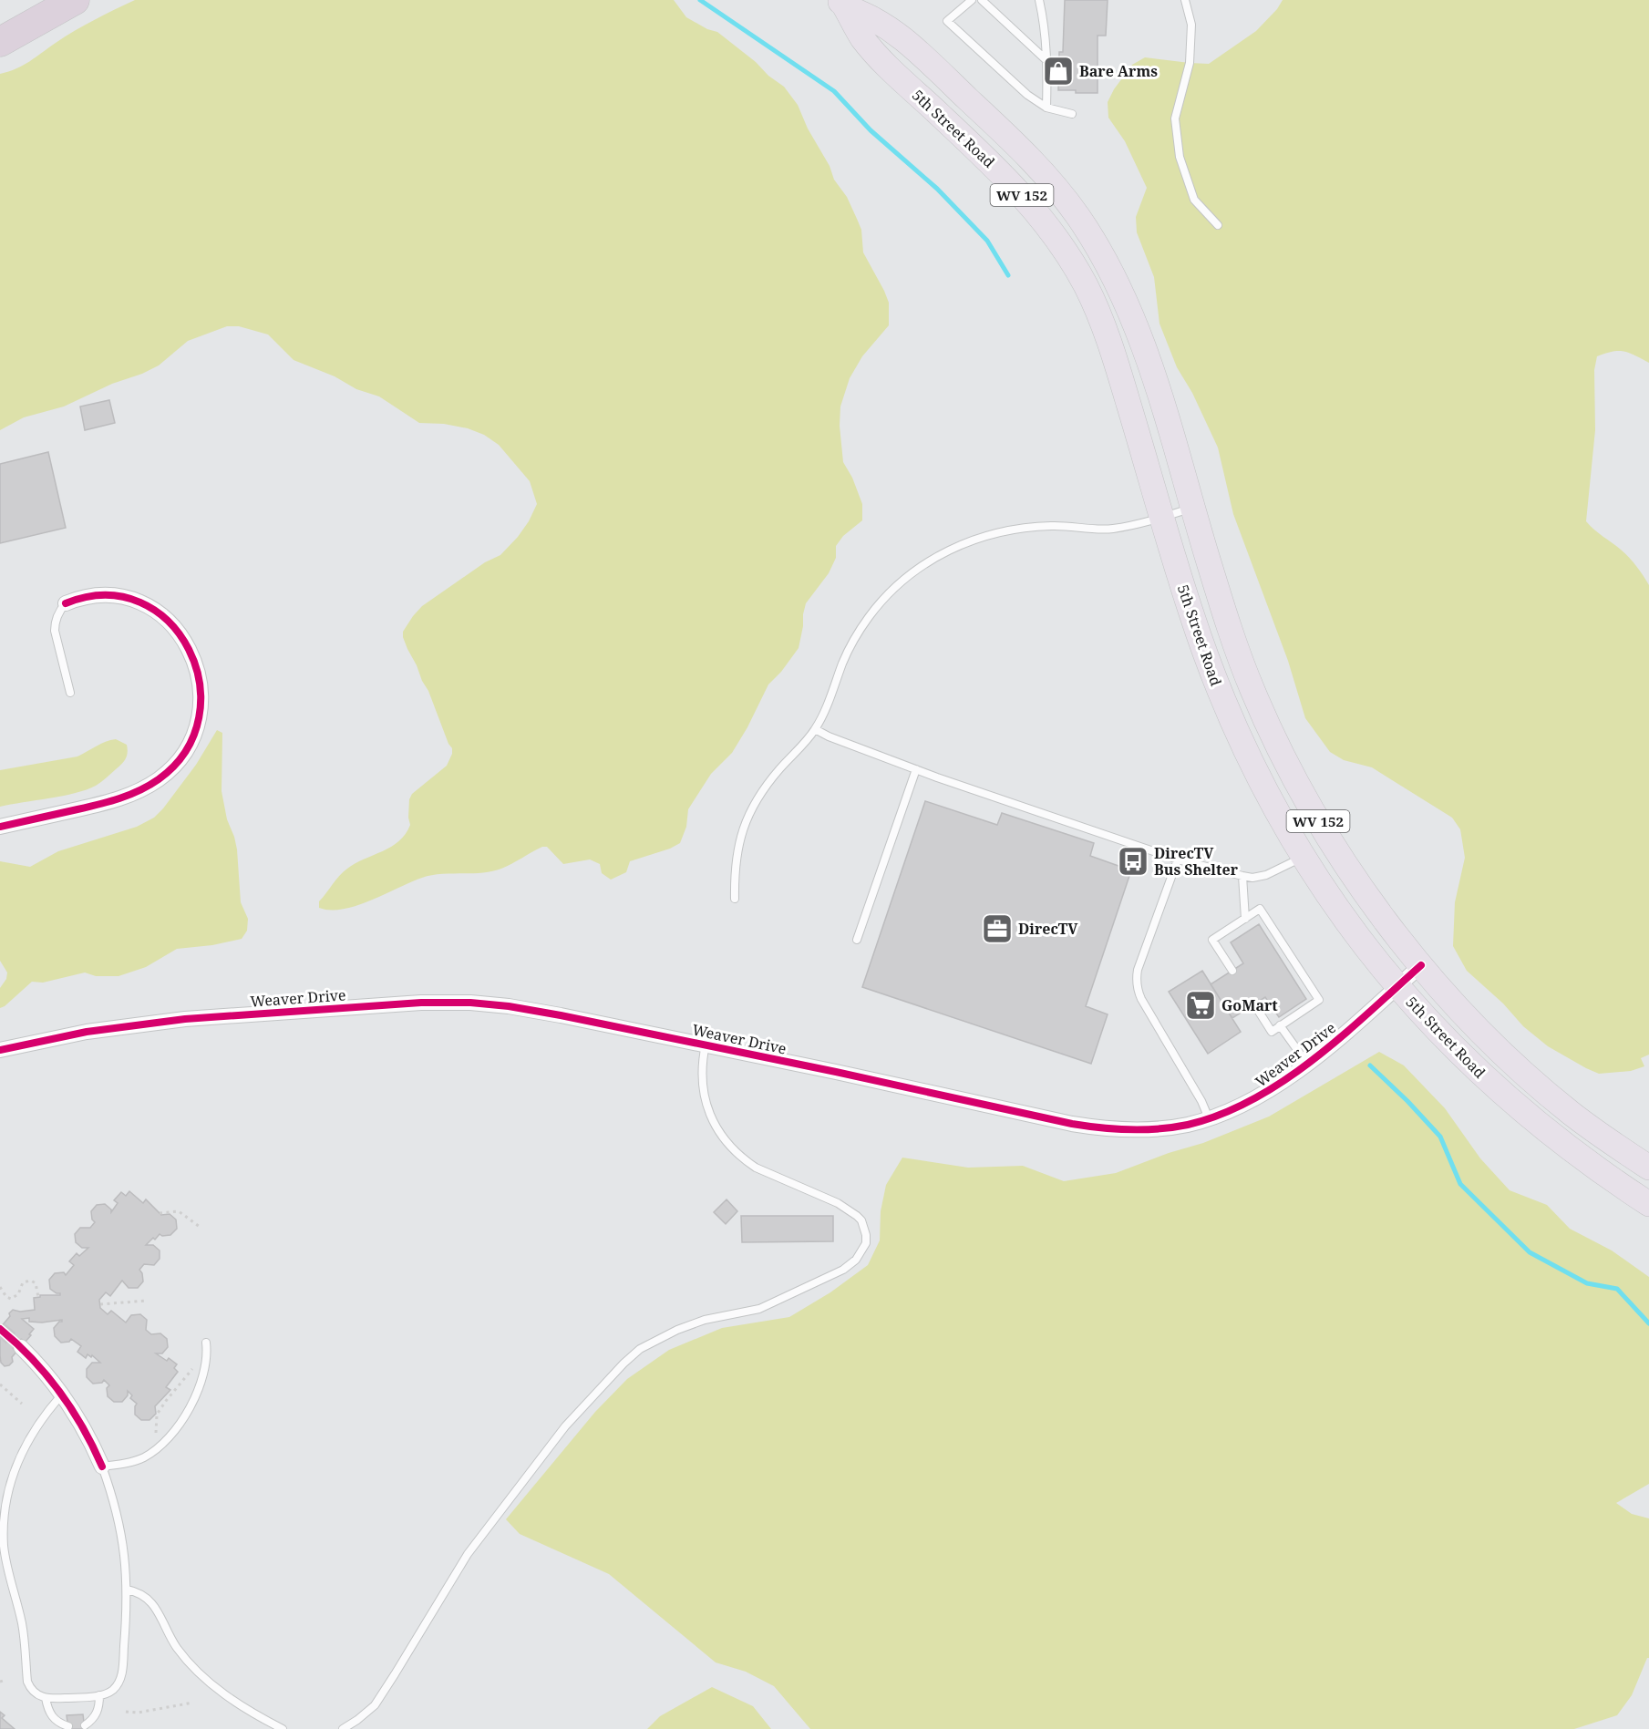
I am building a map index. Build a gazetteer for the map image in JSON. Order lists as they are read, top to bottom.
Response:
{
  "streets": {
    "main road": ["5th Street Road", "WV 152"],
    "street": ["Weaver Drive"]
  },
  "crossings": [
    ["5th Street Road", "Weaver Drive"]
  ],
  "places": {
    "shop": ["Bare Arms"],
    "bus stop": ["DirecTV Bus Shelter"],
    "office": ["DirecTV"],
    "supermarket": ["GoMart"]
  }
}
